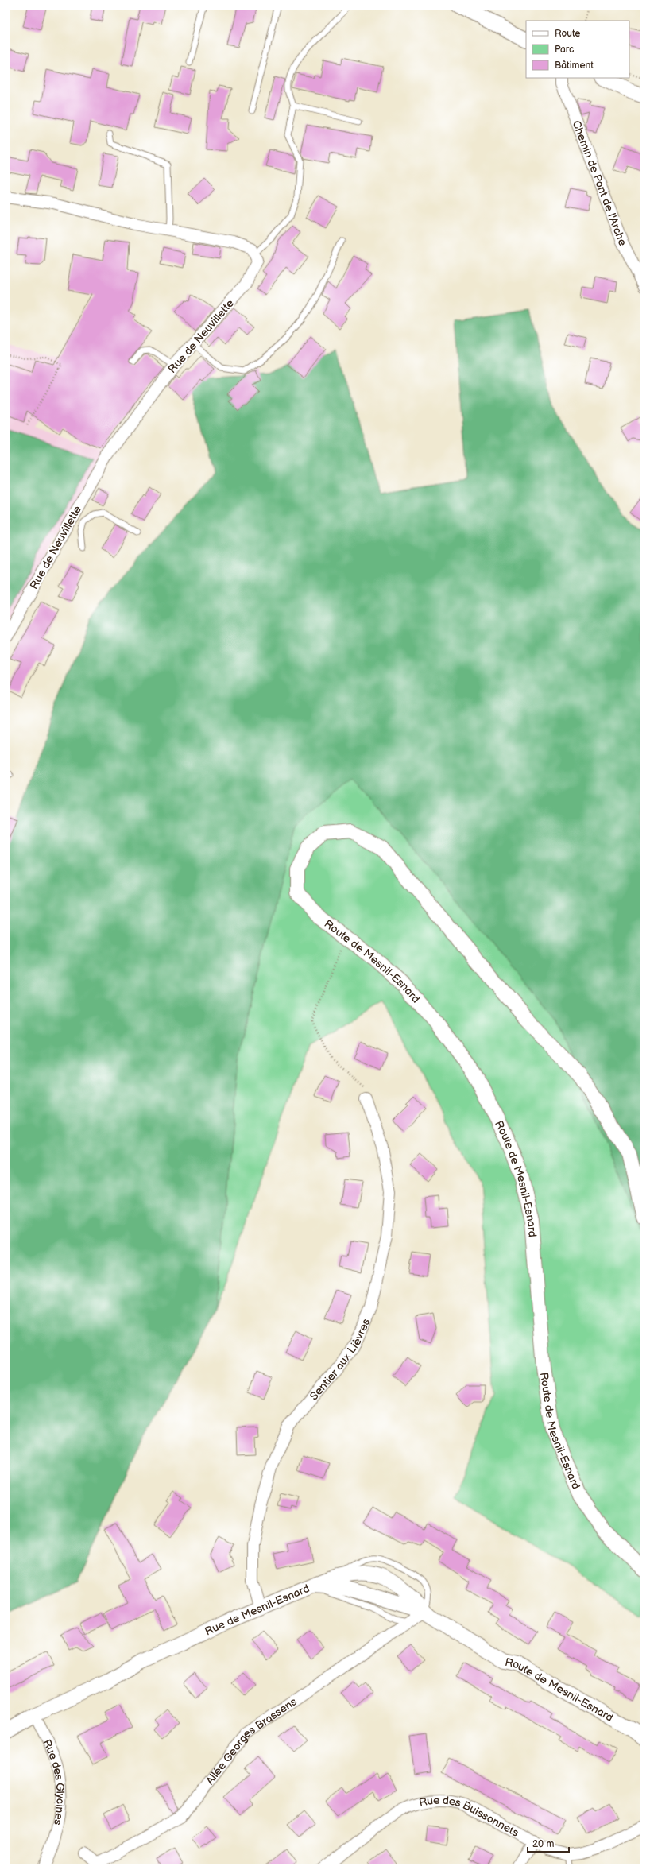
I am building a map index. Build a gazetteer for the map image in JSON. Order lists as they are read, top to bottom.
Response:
{
  "streets": {
    "street": [
      "Chemin de Pont de l'Arche",
      "Rue de Neuvillette",
      "Route de Mesnil-Esnard",
      "Sentier aux Lièvres",
      "Rue de Mesnil-Esnard",
      "Allée Georges Brassens",
      "Rue des Glycines",
      "Rue des Buissonnets"
    ]
  },
  "crossings": [
    ["Route de Mesnil-Esnard", "Rue de Mesnil-Esnard"],
    ["Route de Mesnil-Esnard", "Allée Georges Brassens"],
    ["Sentier aux Lièvres", "Rue de Mesnil-Esnard"],
    ["Rue de Mesnil-Esnard", "Allée Georges Brassens"],
    ["Rue de Mesnil-Esnard", "Rue des Glycines"]
  ],
  "legend": ["Route", "Parc", "Bâtiment"],
  "scale_bar": "20 m"
}
